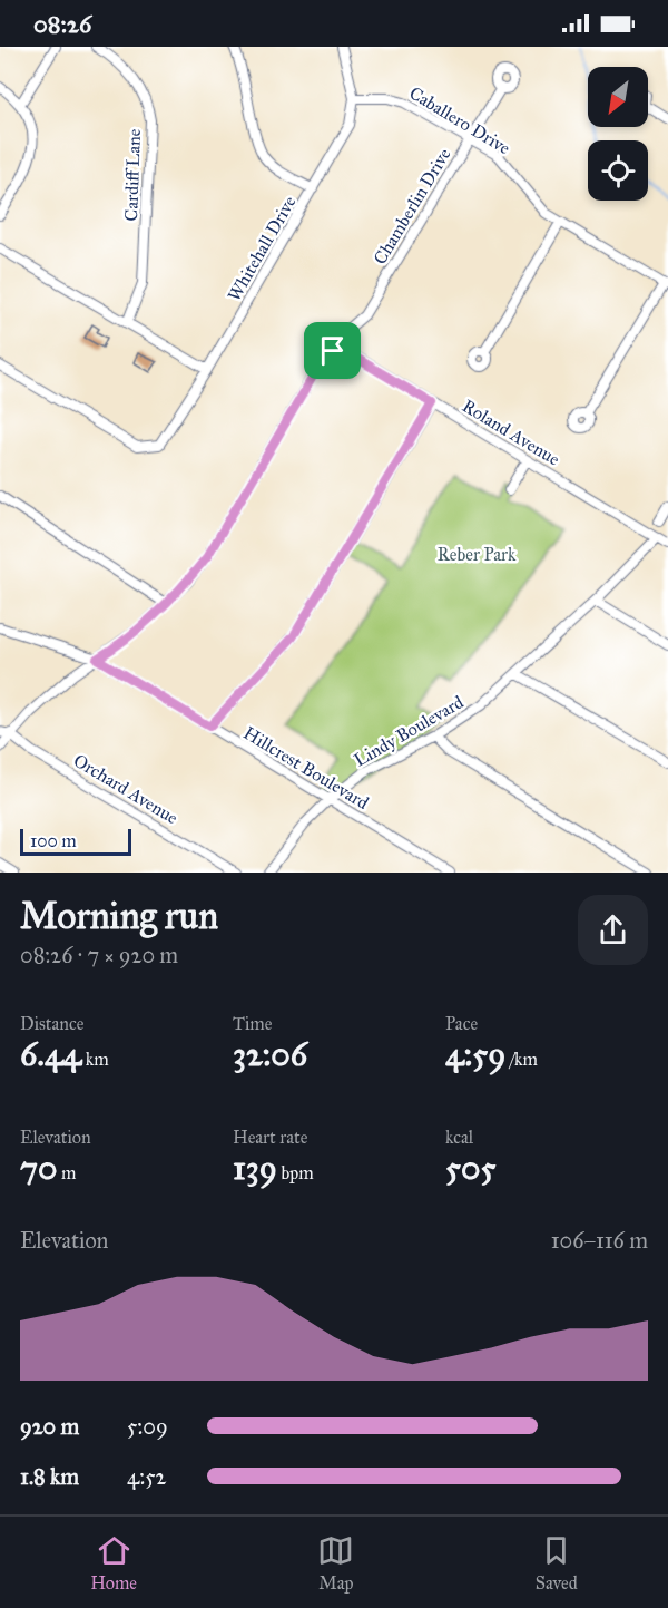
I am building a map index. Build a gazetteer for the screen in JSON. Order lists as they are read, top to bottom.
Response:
{
  "streets": {
    "street": [
      "Caballero Drive",
      "Cardiff Lane",
      "Chamberlin Drive",
      "Whitehall Drive",
      "Roland Avenue",
      "Lindy Boulevard",
      "Hillcrest Boulevard",
      "Orchard Avenue"
    ]
  },
  "crossings": [
    ["Caballero Drive", "Chamberlin Drive"],
    ["Caballero Drive", "Whitehall Drive"],
    ["Roland Avenue", "Lindy Boulevard"],
    ["Lindy Boulevard", "Hillcrest Boulevard"]
  ],
  "parks": ["Reber Park"],
  "scale_bar": "100 m",
  "north": "bottom left",
  "page": {
    "status": "08:26",
    "scale": "100 m",
    "heading": ["Morning run", "08:26 · 7 × 920 m"],
    "stats": [
      ["Distance", "6.44 km"],
      ["Time", "32:06"],
      ["Pace", "4:59 /km"],
      ["Elevation", "70 m"],
      ["Heart rate", "139 bpm"],
      ["kcal", "505"]
    ],
    "chart": ["Elevation", "106–116 m"],
    "list": [
      {
        "name": "920 m",
        "note": "5:09"
      },
      {
        "name": "1.8 km",
        "note": "4:52"
      }
    ],
    "tabs": ["Home", "Map", "Saved"]
  }
}
